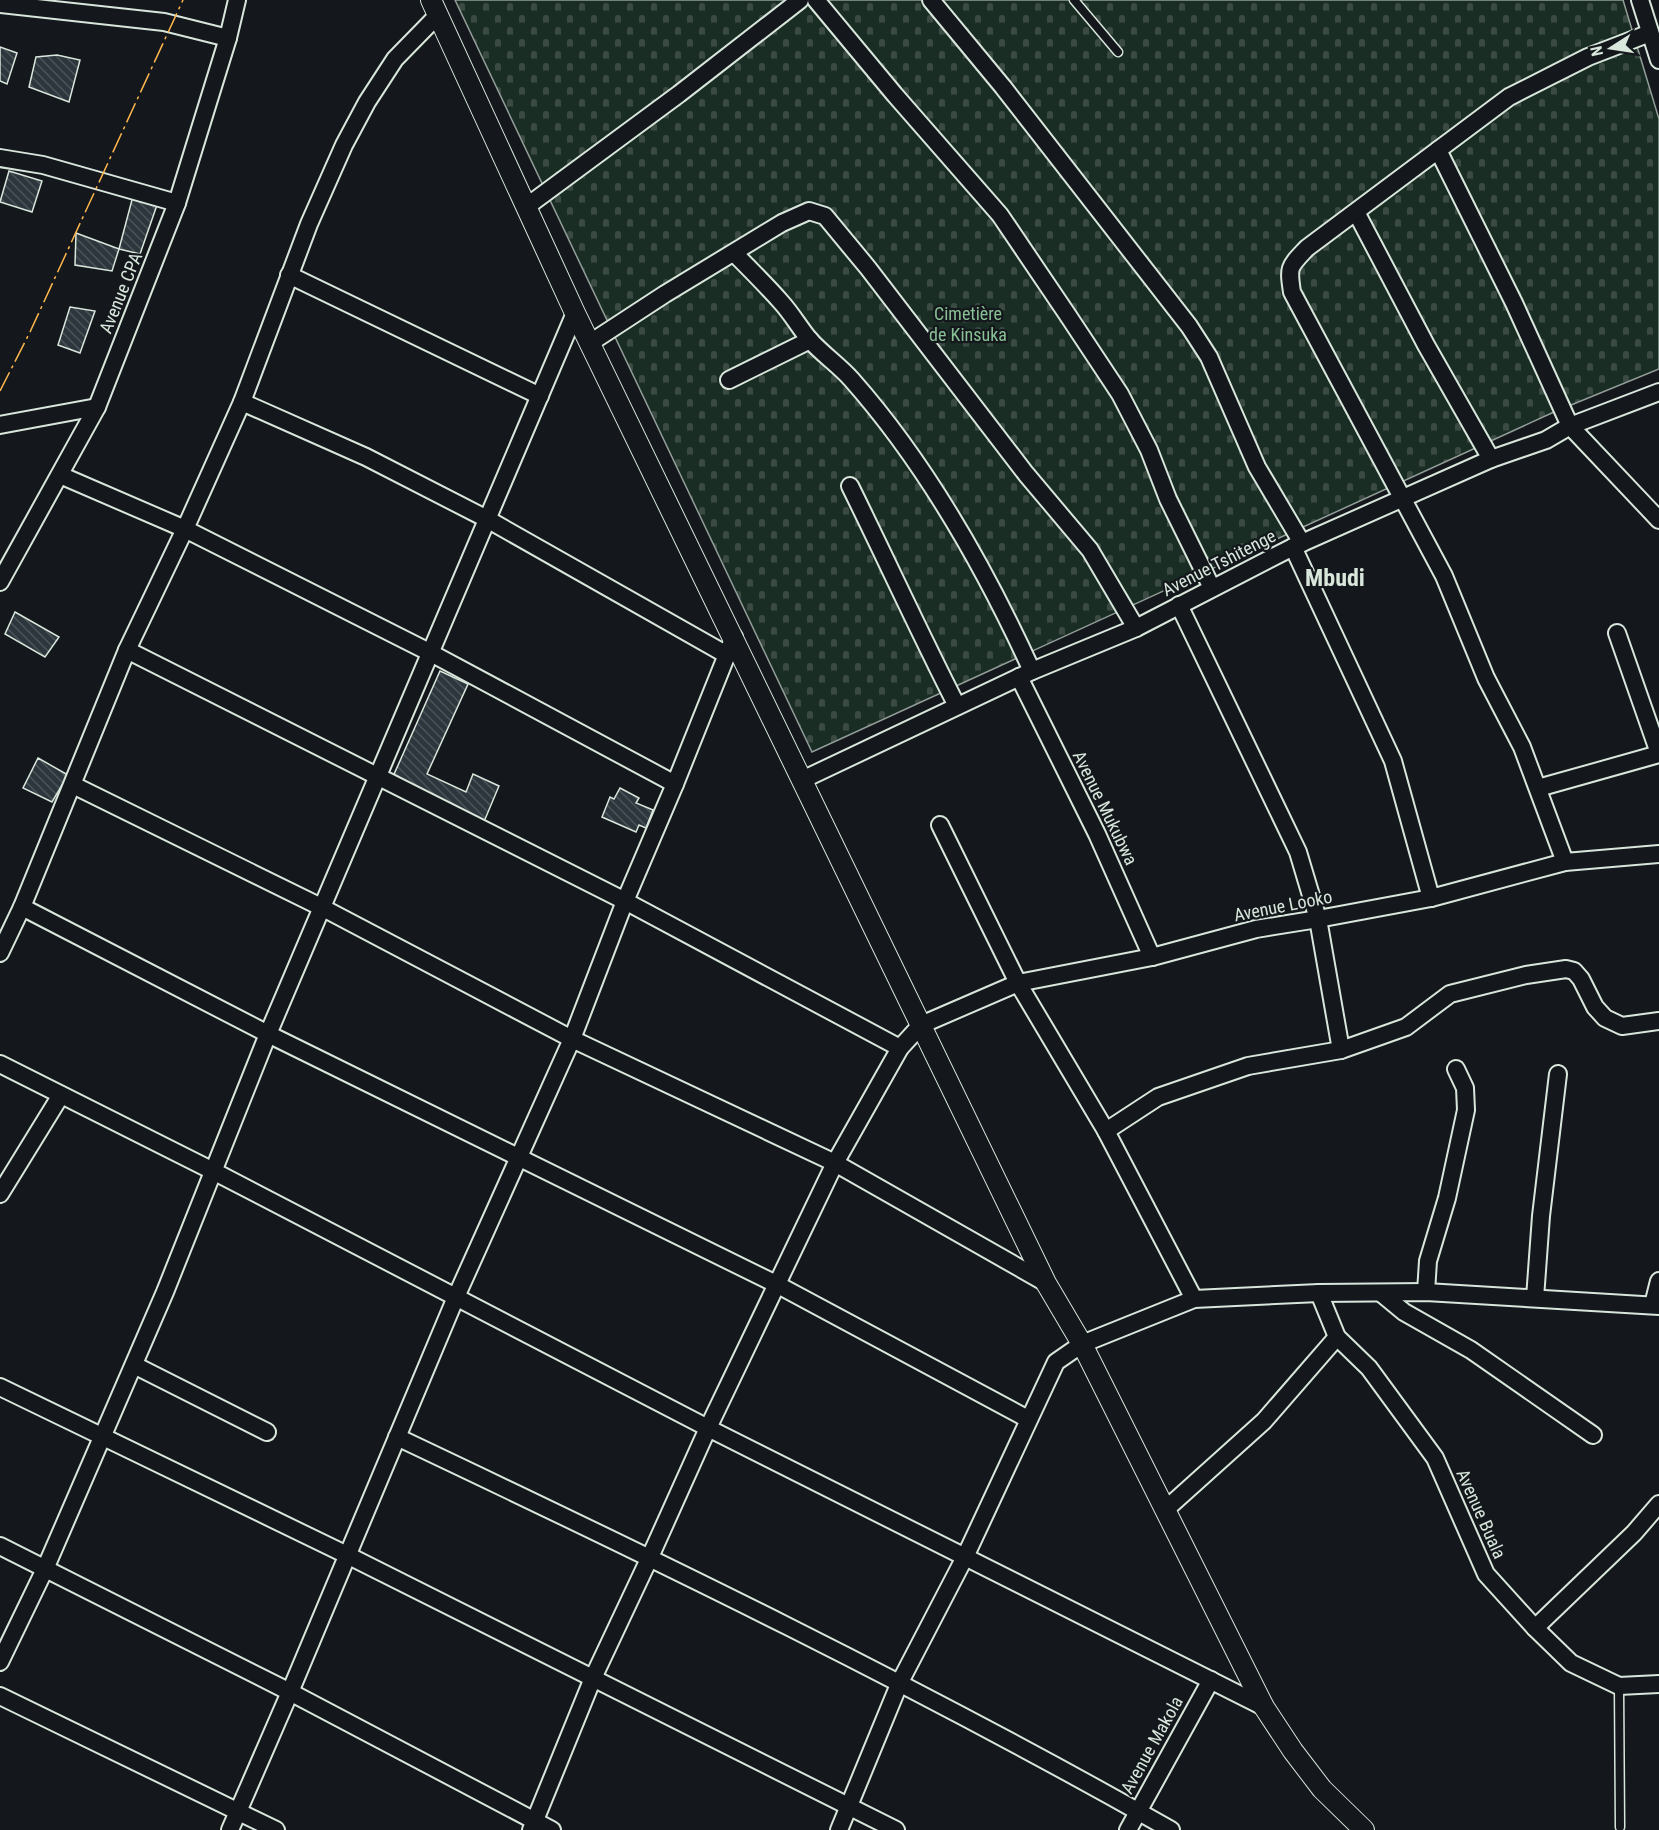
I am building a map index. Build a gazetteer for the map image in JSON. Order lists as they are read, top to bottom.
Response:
{
  "streets": {
    "street": [
      "Avenue CPA",
      "Avenue Tshitenge",
      "Avenue Mukubwa",
      "Avenue Looko",
      "Avenue Buala",
      "Avenue Makola"
    ]
  },
  "crossings": [
    ["Avenue Tshitenge", "Avenue Mukubwa"],
    ["Avenue Mukubwa", "Avenue Looko"]
  ],
  "districts": ["Mbudi"],
  "parks": ["Cimetière de Kinsuka"],
  "north": "left"
}
